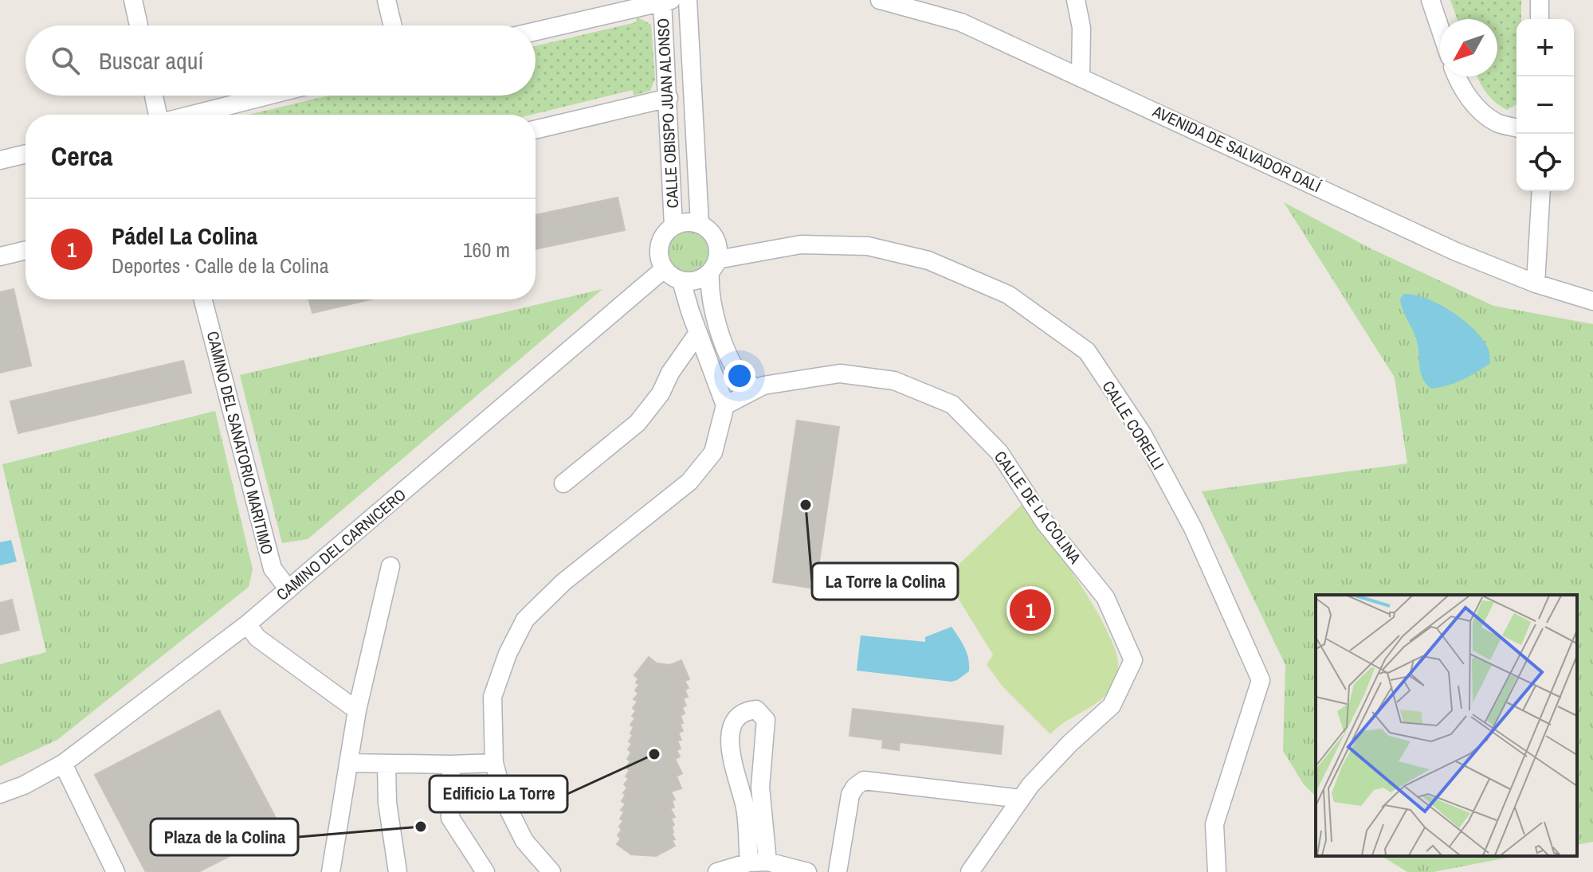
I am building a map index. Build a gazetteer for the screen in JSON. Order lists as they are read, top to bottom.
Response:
{
  "streets": {
    "street": [
      "CALLE OBISPO JUAN ALONSO",
      "AVENIDA DE SALVADOR DALÍ",
      "CALLE CORELLI",
      "CAMINO DEL SANATORIO MARITIMO",
      "CALLE DE LA COLINA",
      "CAMINO DEL CARNICERO"
    ]
  },
  "crossings": [
    ["CALLE OBISPO JUAN ALONSO", "CALLE CORELLI"],
    ["CALLE OBISPO JUAN ALONSO", "CAMINO DEL CARNICERO"],
    ["CALLE CORELLI", "CAMINO DEL CARNICERO"],
    ["CAMINO DEL SANATORIO MARITIMO", "CAMINO DEL CARNICERO"]
  ],
  "places": ["La Torre la Colina", "Edificio La Torre", "Plaza de la Colina"],
  "north": "bottom left",
  "page": {
    "map_buttons": ["+", "−"],
    "search": "Buscar aquí",
    "heading": "Cerca",
    "list": [
      {
        "mark": "1",
        "name": "Pádel La Colina",
        "note": "Deportes · Calle de la Colina",
        "value": "160 m"
      }
    ],
    "pins": "1"
  }
}
